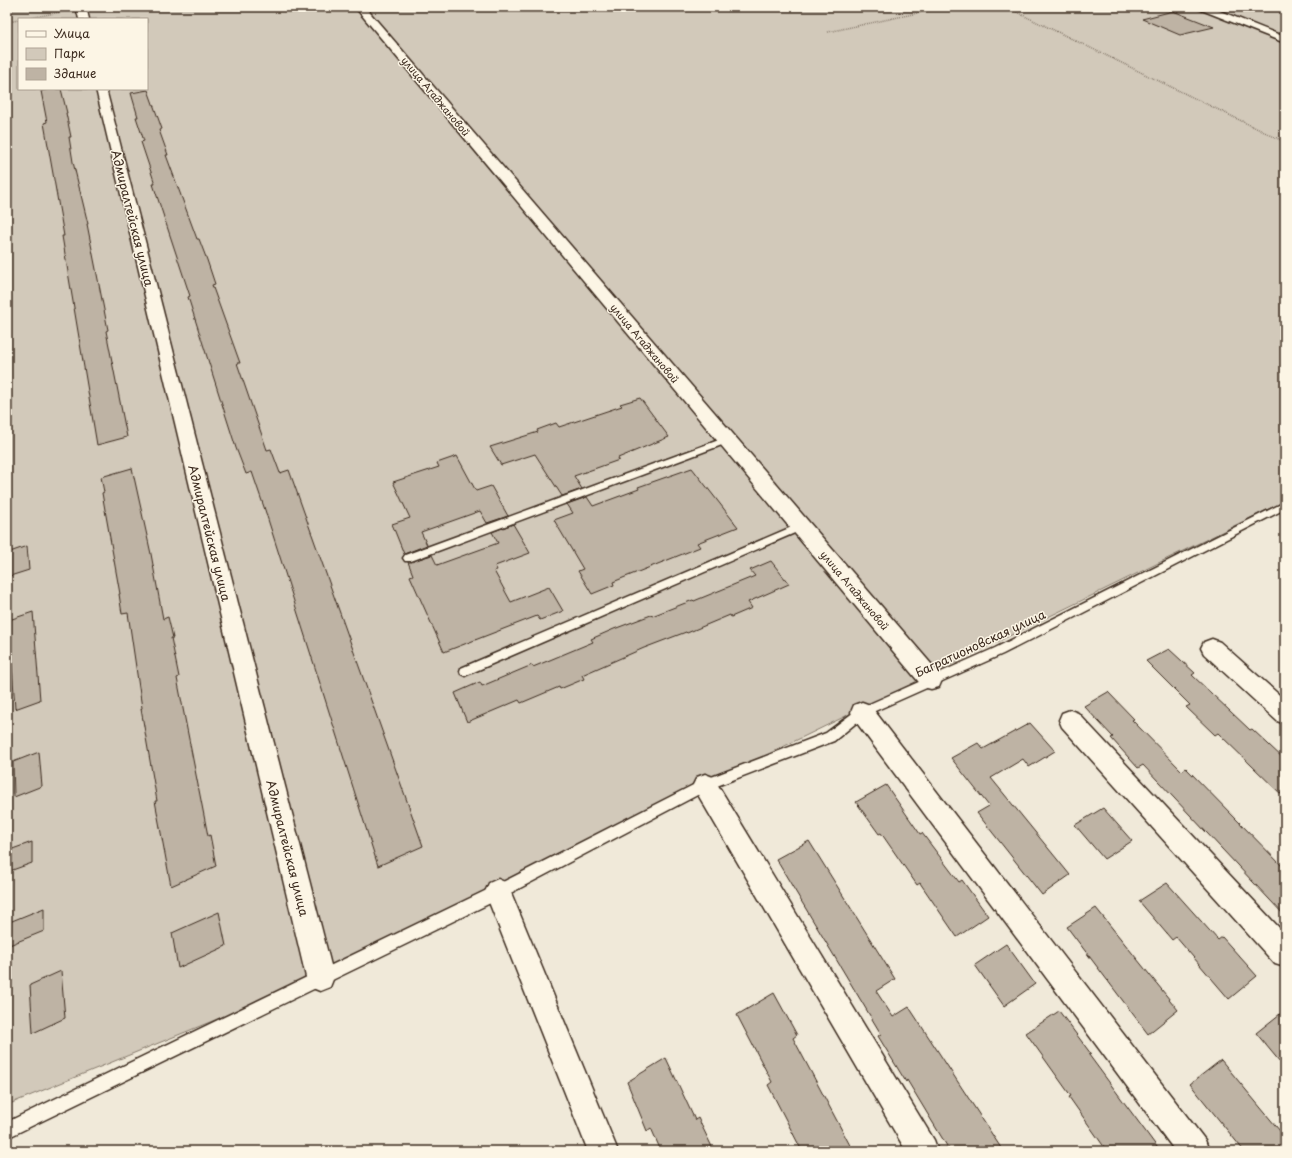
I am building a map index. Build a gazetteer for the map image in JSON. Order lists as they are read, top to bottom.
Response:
{
  "streets": {
    "street": ["улица Агаджановой", "Адмиралтейская улица"],
    "lane": ["Багратионовская улица"]
  },
  "crossings": [
    ["улица Агаджановой", "Багратионовская улица"],
    ["Адмиралтейская улица", "Багратионовская улица"]
  ],
  "legend": ["Улица", "Парк", "Здание"]
}
